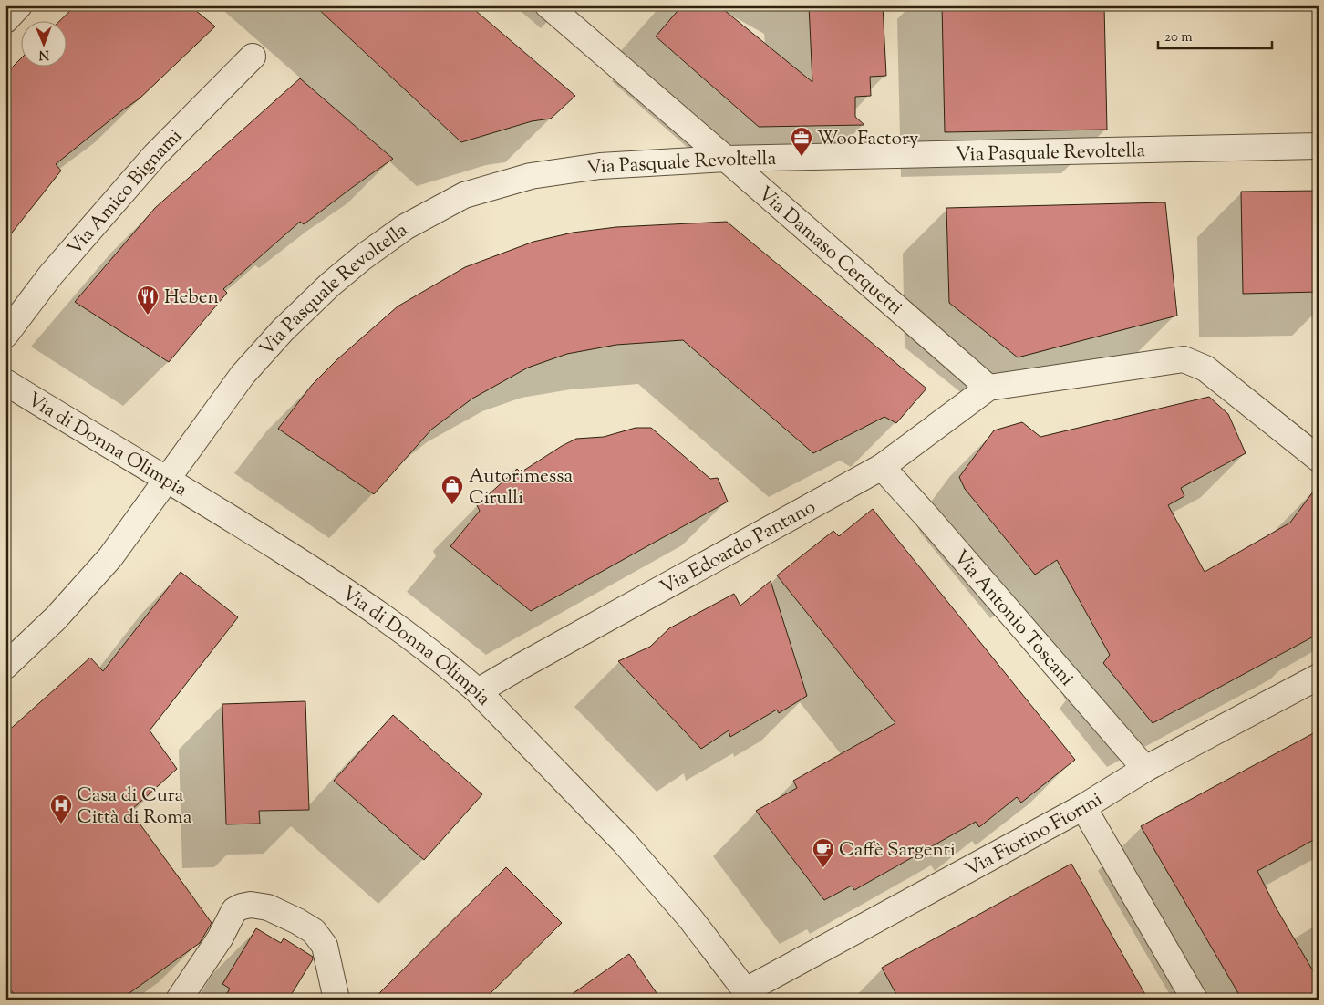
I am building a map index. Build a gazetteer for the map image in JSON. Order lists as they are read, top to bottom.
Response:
{
  "streets": {
    "street": [
      "Via Pasquale Revoltella",
      "Via Amico Bignami",
      "Via Damaso Cerquetti",
      "Via di Donna Olimpia",
      "Via Edoardo Pantano",
      "Via Antonio Toscani",
      "Via Fiorino Fiorini"
    ]
  },
  "crossings": [
    ["Via Pasquale Revoltella", "Via Damaso Cerquetti"],
    ["Via Pasquale Revoltella", "Via di Donna Olimpia"],
    ["Via Damaso Cerquetti", "Via Edoardo Pantano"],
    ["Via di Donna Olimpia", "Via Edoardo Pantano"],
    ["Via di Donna Olimpia", "Via Fiorino Fiorini"],
    ["Via Edoardo Pantano", "Via Antonio Toscani"],
    ["Via Antonio Toscani", "Via Fiorino Fiorini"]
  ],
  "places": {
    "office": ["WooFactory"],
    "restaurant": ["Heben"],
    "shop": ["Autorimessa Cirulli"],
    "hospital": ["Casa di Cura Città di Roma"],
    "cafe": ["Caffè Sargenti"]
  },
  "scale_bar": "20 m",
  "north": "bottom"
}
